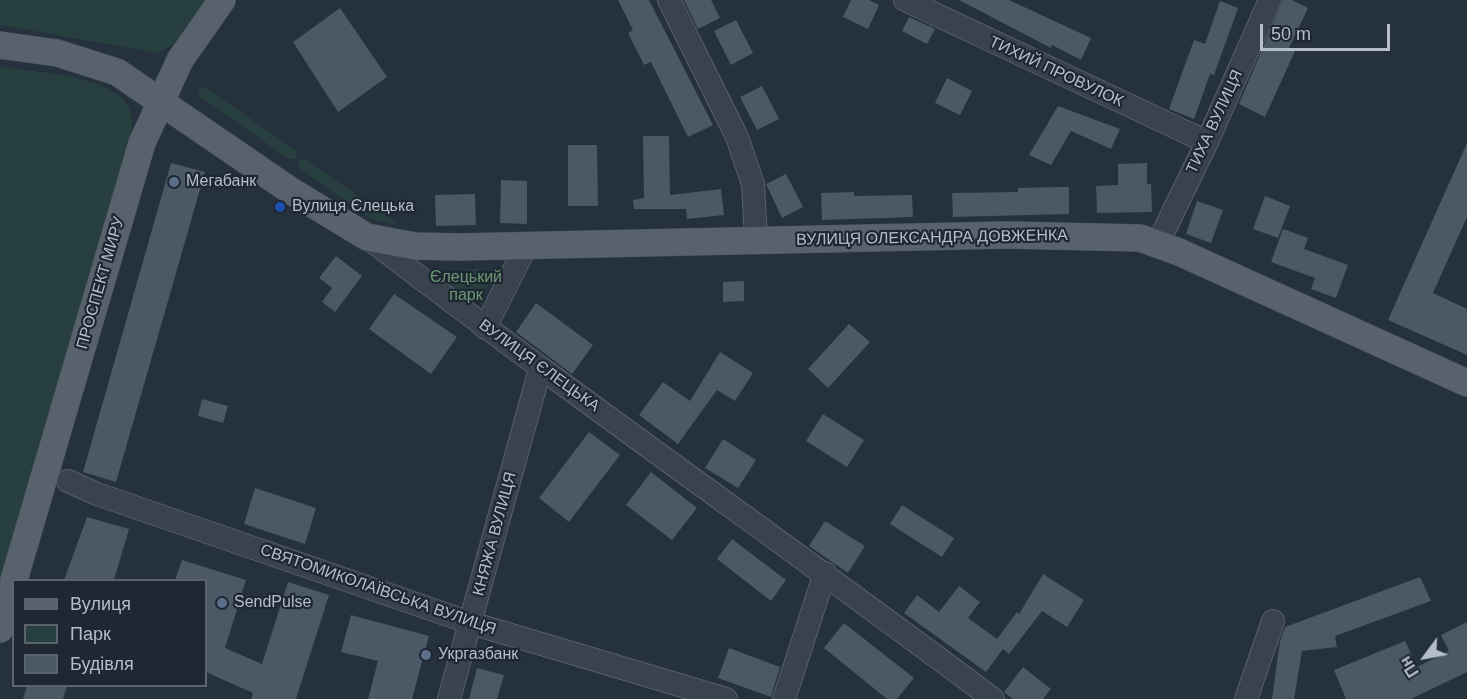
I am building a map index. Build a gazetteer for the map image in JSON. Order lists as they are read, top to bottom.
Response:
{
  "streets": {
    "main road": ["ВУЛИЦЯ ОЛЕКСАНДРА ДОВЖЕНКА", "ПРОСПЕКТ МИРУ", "ВУЛИЦЯ ЄЛЕЦЬКА"],
    "street": [
      "ТИХИЙ ПРОВУЛОК",
      "ТИХА ВУЛИЦЯ",
      "КНЯЖА ВУЛИЦЯ",
      "СВЯТОМИКОЛАЇВСЬКА ВУЛИЦЯ"
    ]
  },
  "crossings": [
    ["ТИХИЙ ПРОВУЛОК", "ТИХА ВУЛИЦЯ"],
    ["ТИХА ВУЛИЦЯ", "ВУЛИЦЯ ОЛЕКСАНДРА ДОВЖЕНКА"],
    ["ВУЛИЦЯ ОЛЕКСАНДРА ДОВЖЕНКА", "ВУЛИЦЯ ЄЛЕЦЬКА"],
    ["ПРОСПЕКТ МИРУ", "ВУЛИЦЯ ЄЛЕЦЬКА"],
    ["ВУЛИЦЯ ЄЛЕЦЬКА", "КНЯЖА ВУЛИЦЯ"],
    ["КНЯЖА ВУЛИЦЯ", "СВЯТОМИКОЛАЇВСЬКА ВУЛИЦЯ"]
  ],
  "parks": ["Єлецький парк"],
  "places": [
    "Мегабанк",
    "Вулиця Єлецька",
    "SendPulse",
    "Укргазбанк"
  ],
  "legend": ["Вулиця", "Парк", "Будівля"],
  "scale_bar": "50 m",
  "north": "bottom left"
}
